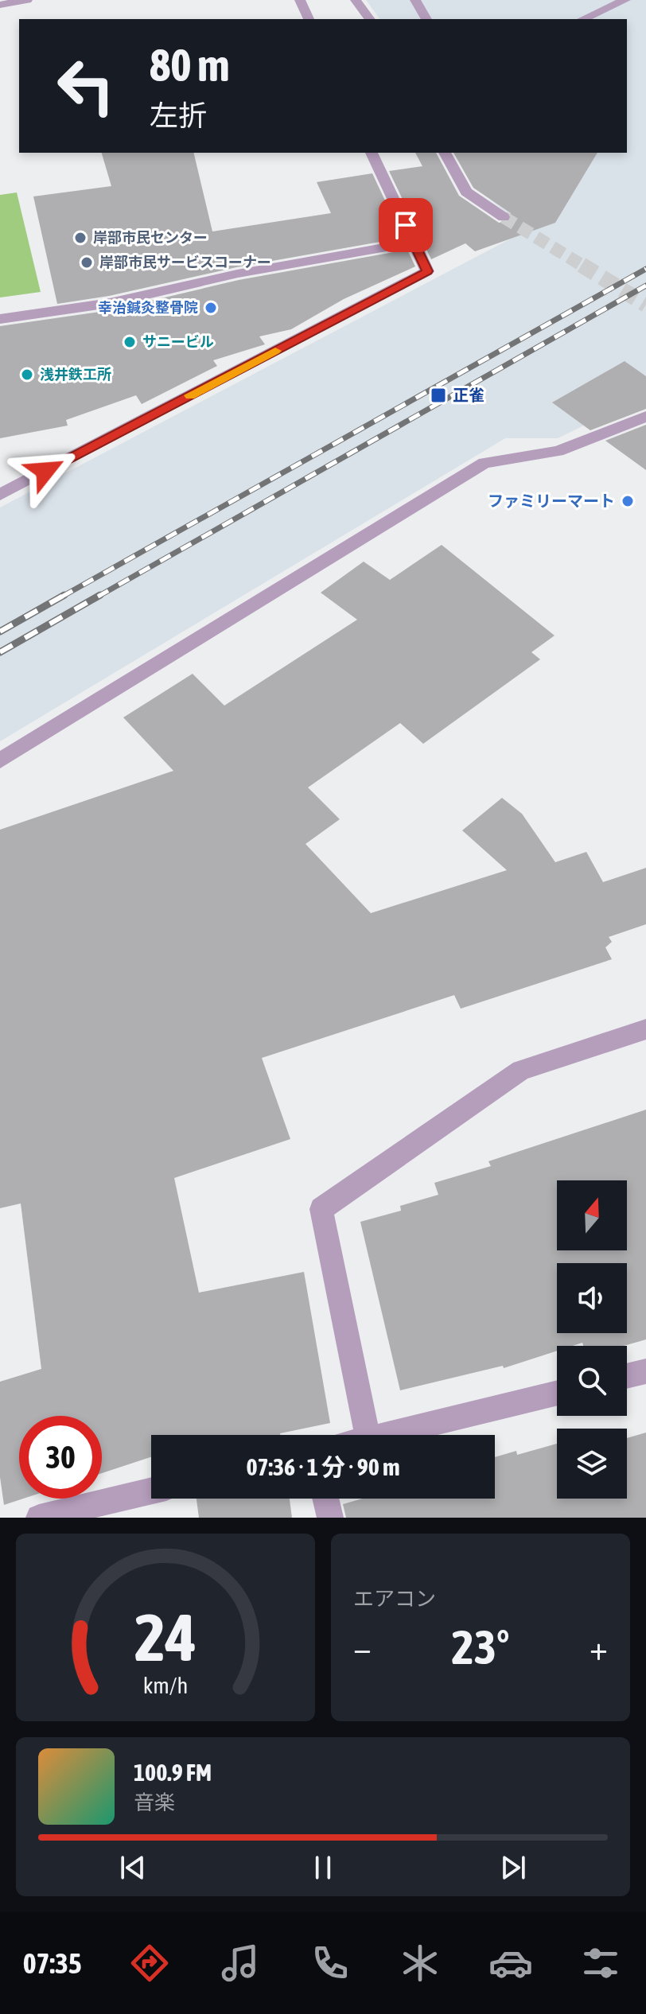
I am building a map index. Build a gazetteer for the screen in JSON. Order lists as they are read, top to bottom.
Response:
{
  "places": {
    "other": [
      "岸部市民センター",
      "岸部市民サービスコーナー",
      "幸治鍼灸整骨院",
      "サニービル",
      "浅井鉄工所",
      "ファミリーマート"
    ],
    "transit": ["正雀"]
  },
  "north": "top",
  "page": {
    "turn": ["80 m", "左折"],
    "limit": "30",
    "trip": "07:36 · 1 分 · 90 m",
    "tile": "エアコン",
    "heat": ["−", "23°", "+"],
    "song": ["100.9 FM", "音楽"],
    "tabs": "07:35",
    "gauge": ["24", "km/h"]
  }
}
